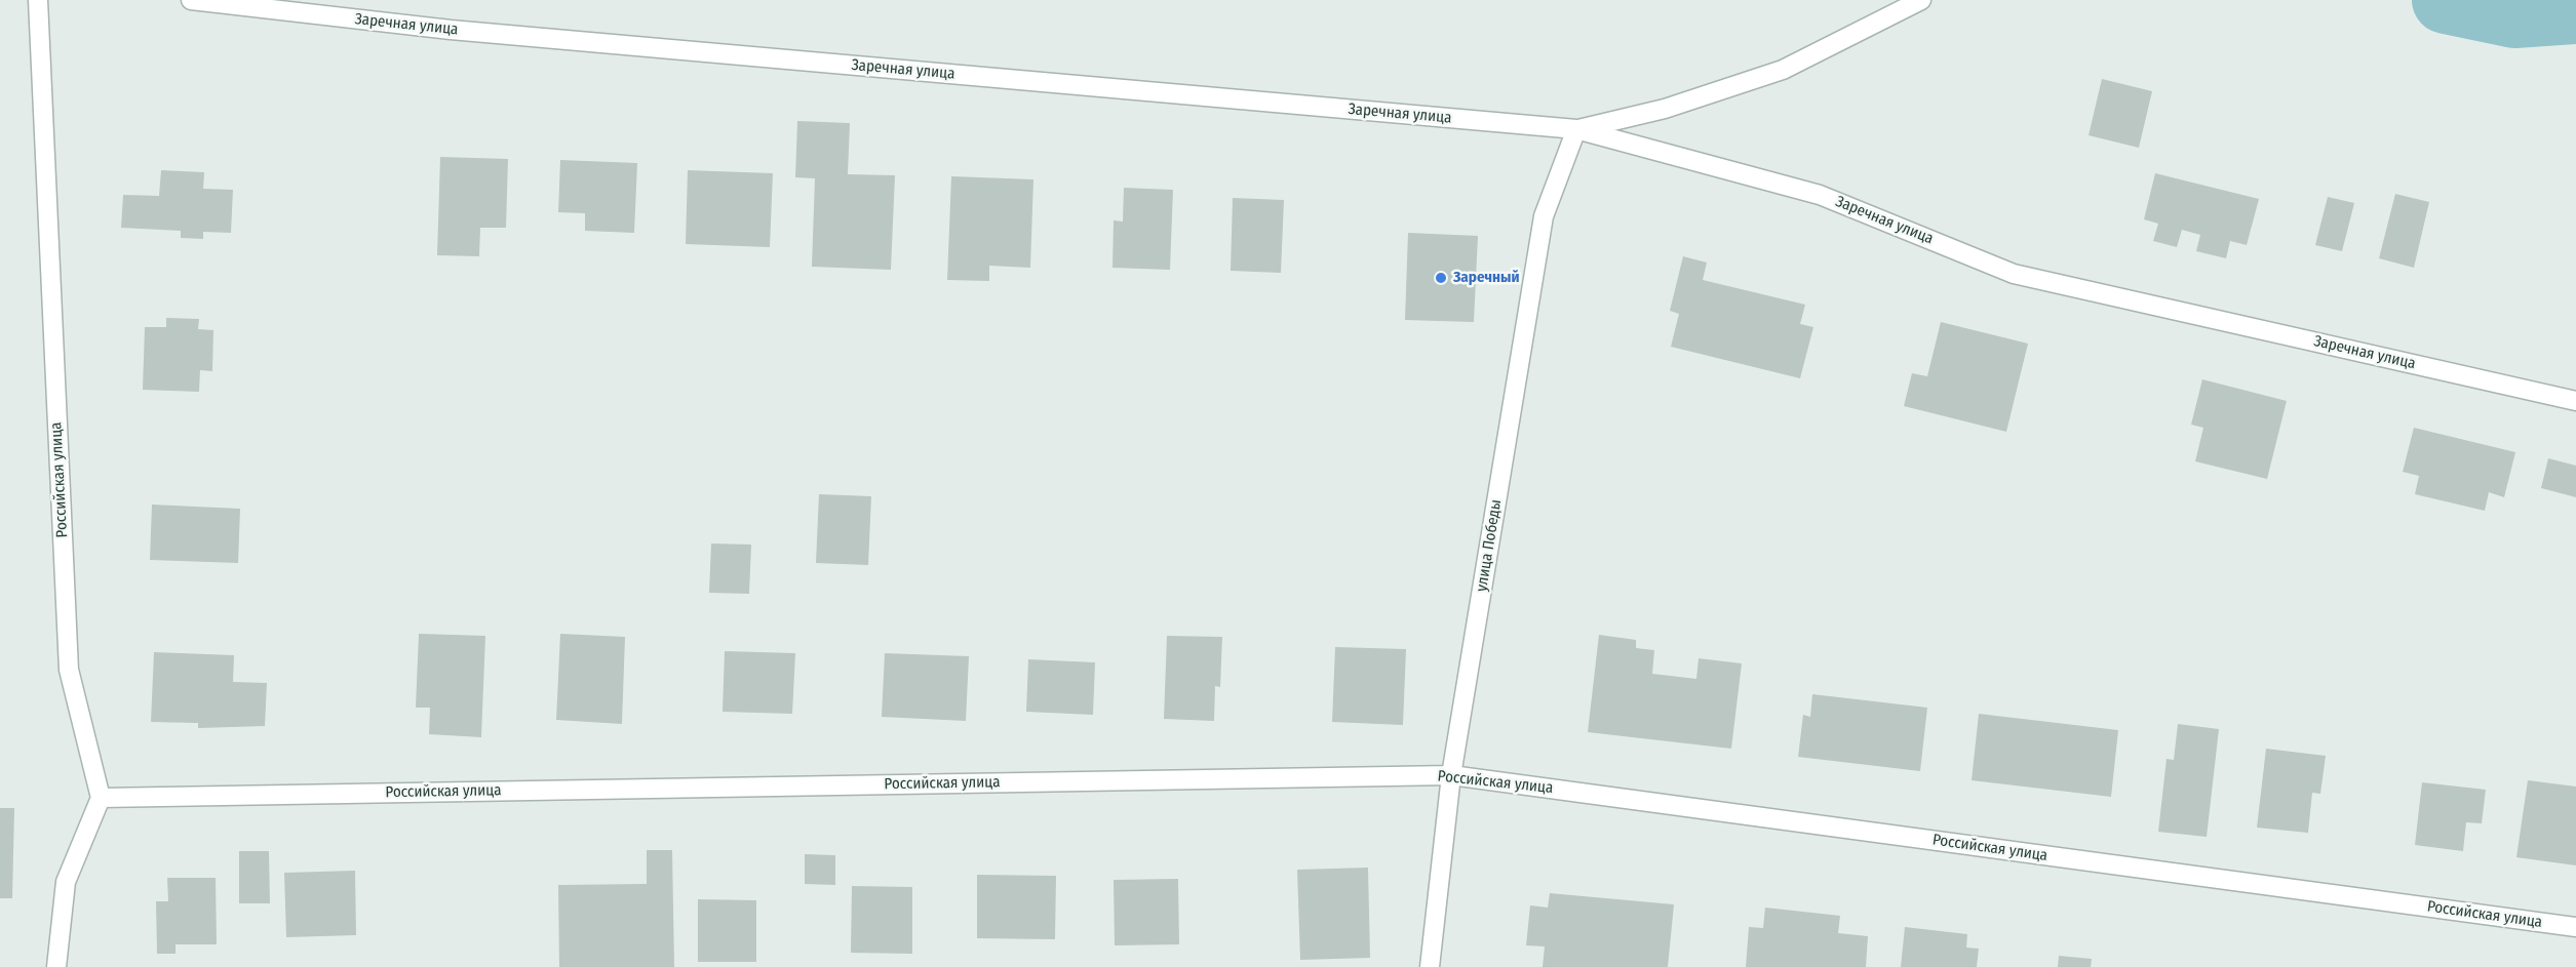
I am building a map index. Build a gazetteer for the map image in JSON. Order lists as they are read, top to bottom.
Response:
{
  "streets": {
    "street": ["Заречная улица", "Российская улица", "улица Победы"]
  },
  "crossings": [
    ["Заречная улица", "улица Победы"],
    ["Российская улица", "улица Победы"]
  ],
  "places": ["Заречный"]
}
